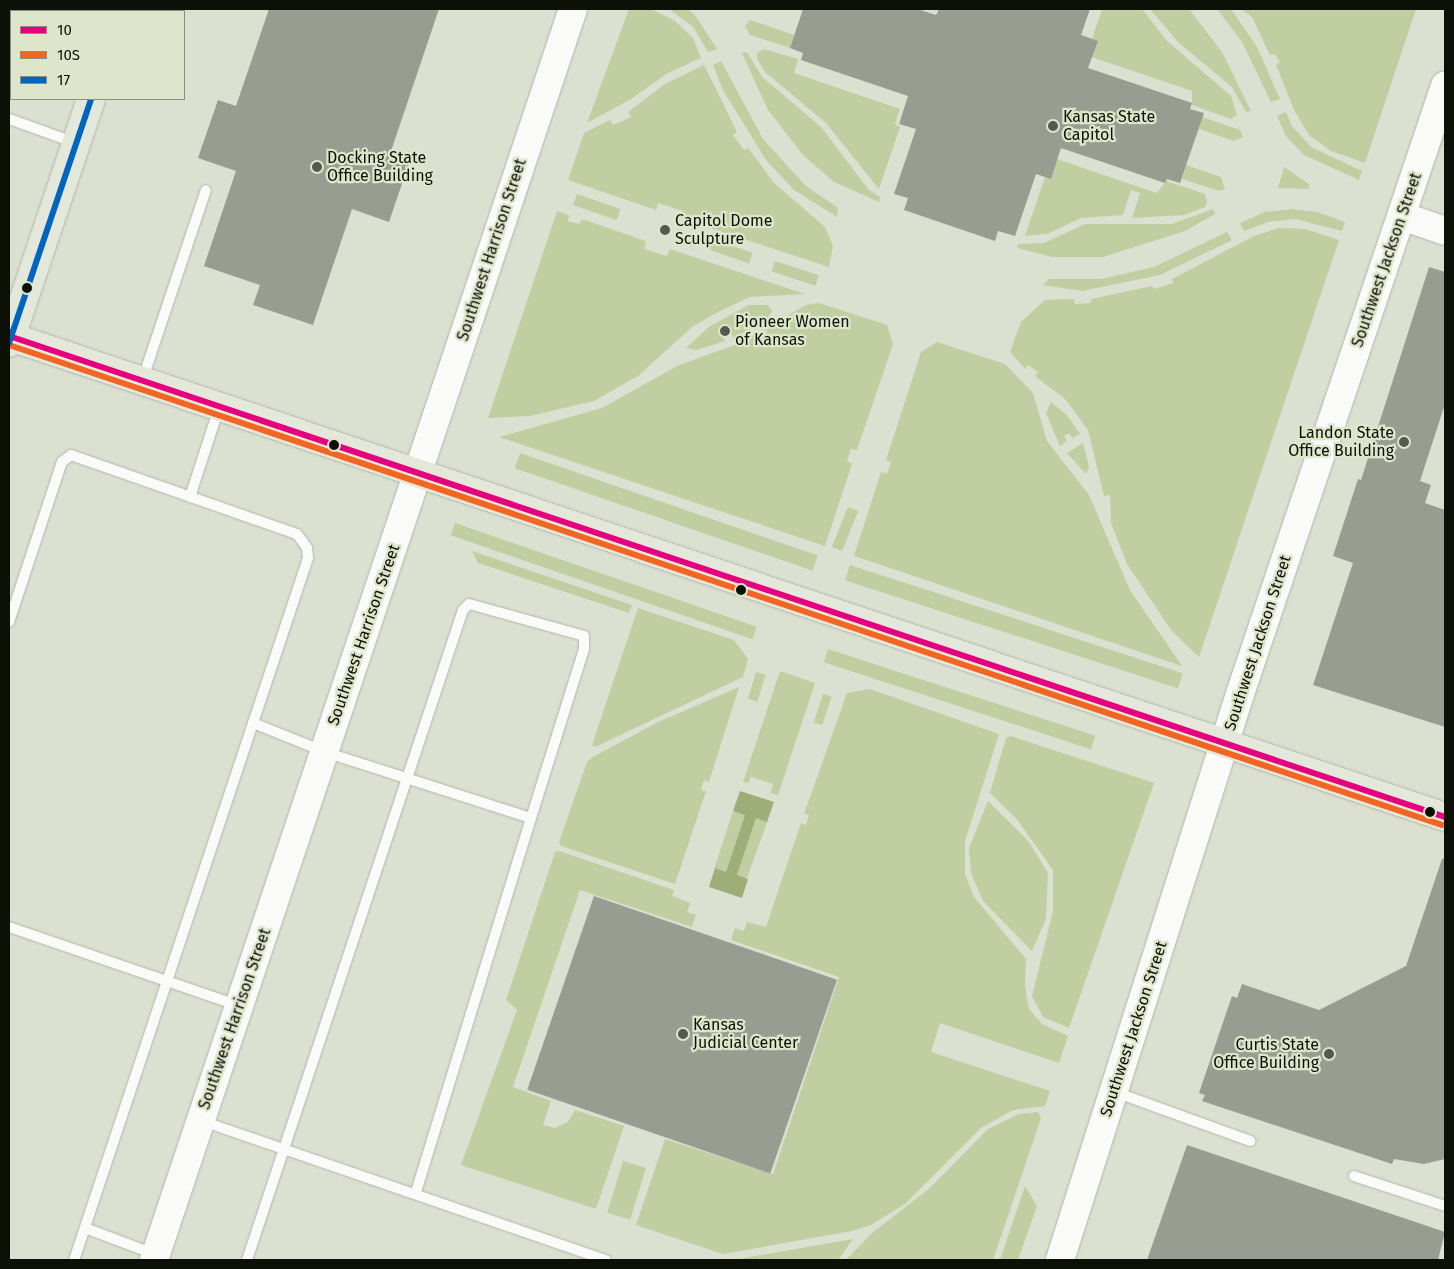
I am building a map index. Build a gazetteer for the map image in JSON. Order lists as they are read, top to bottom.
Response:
{
  "streets": {
    "street": ["Southwest Harrison Street", "Southwest Jackson Street"]
  },
  "places": [
    "Kansas State Capitol",
    "Docking State Office Building",
    "Capitol Dome Sculpture",
    "Pioneer Women of Kansas",
    "Landon State Office Building",
    "Kansas Judicial Center",
    "Curtis State Office Building"
  ],
  "lines": ["transit line 17", "transit line 10", "transit line 10S"],
  "legend": ["10", "10S", "17"]
}
